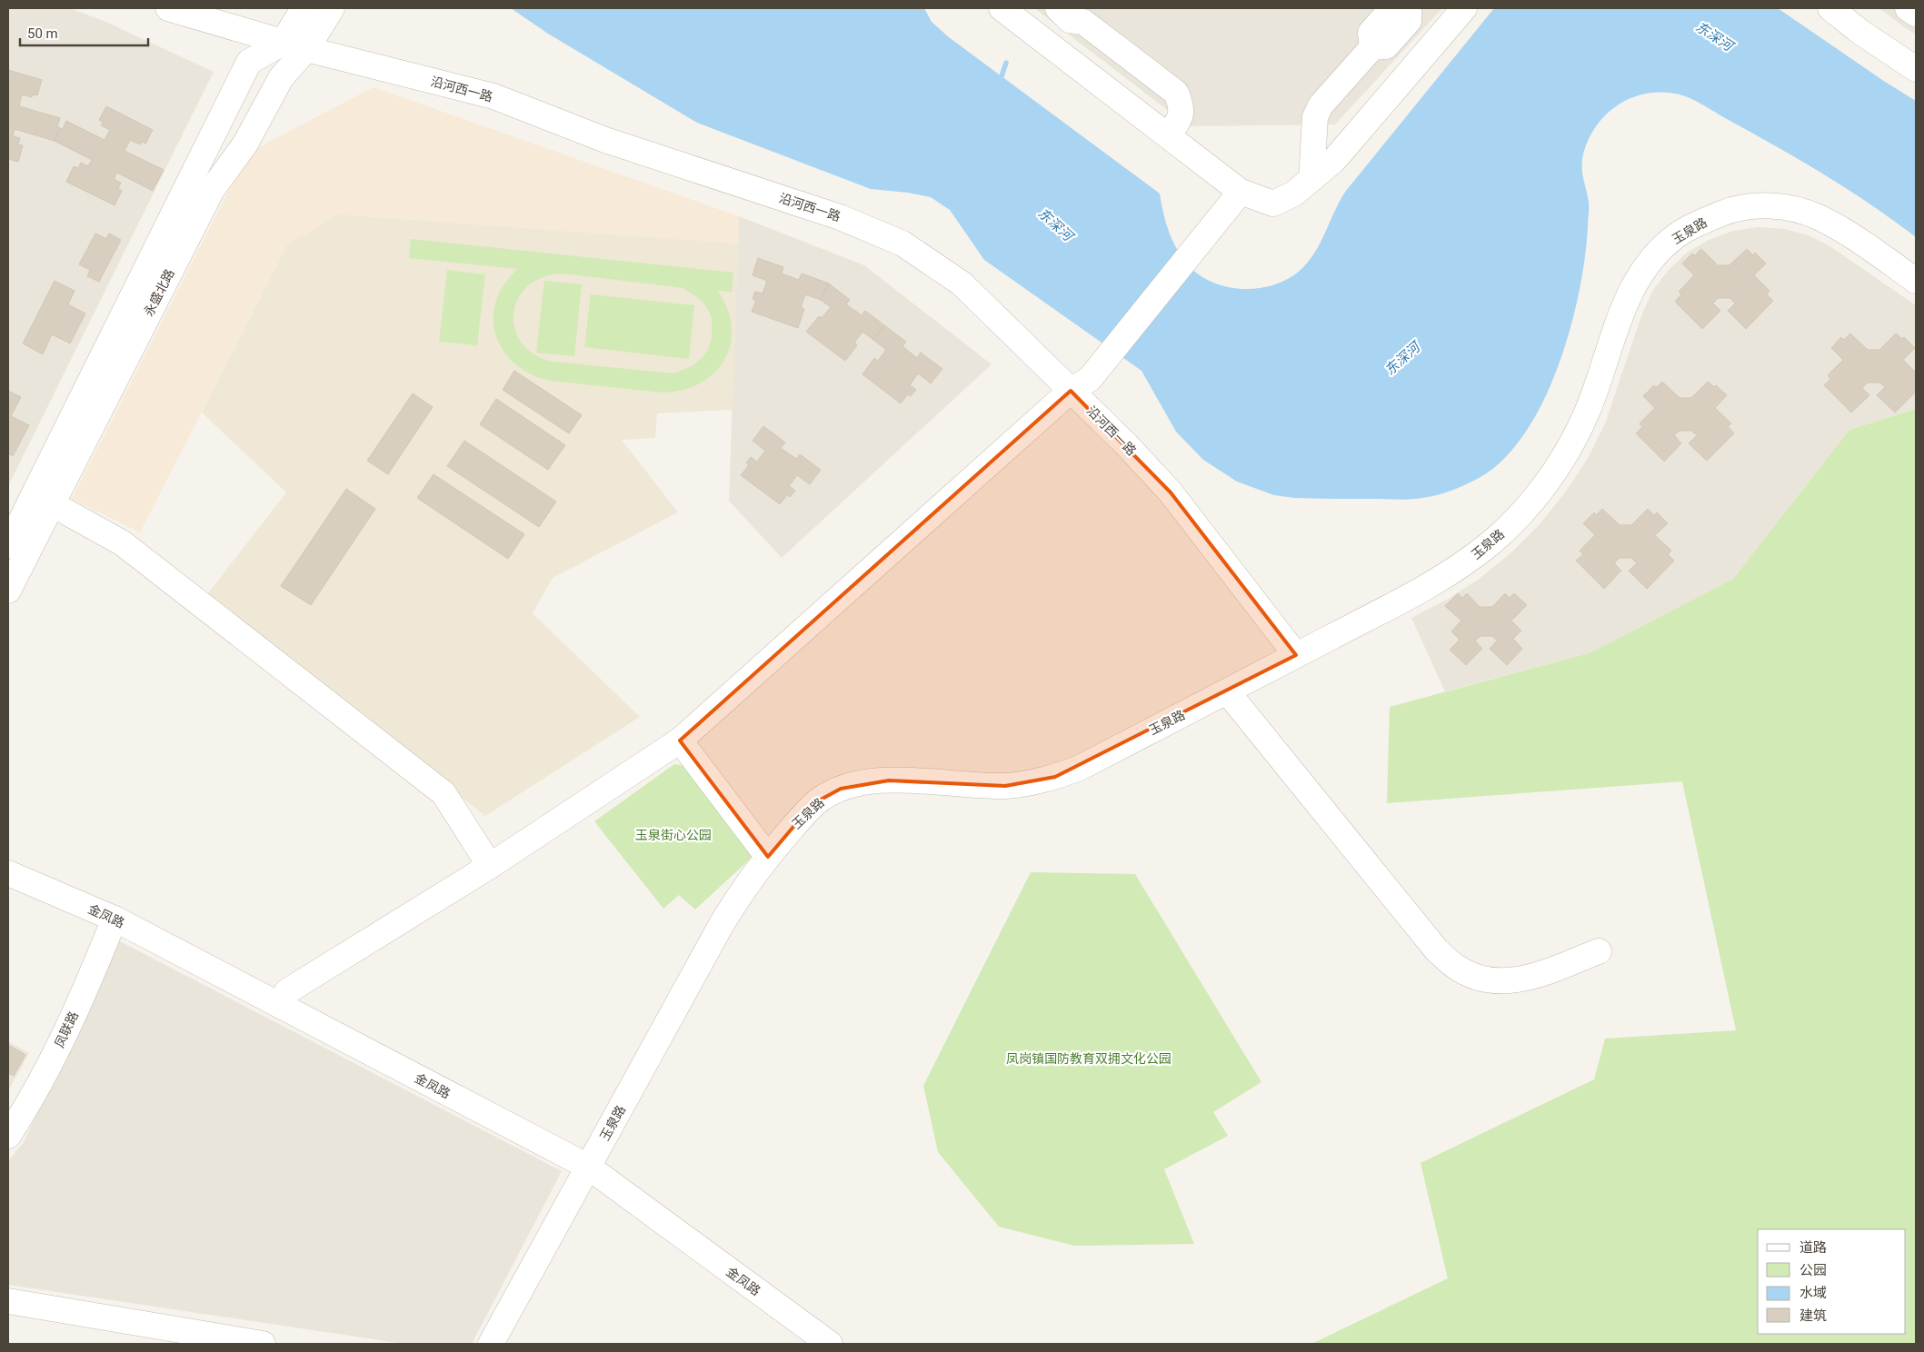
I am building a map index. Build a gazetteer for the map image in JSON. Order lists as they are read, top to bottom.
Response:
{
  "streets": {
    "street": [
      "沿河西一路",
      "玉泉路",
      "永盛北路",
      "金凤路",
      "凤联路"
    ]
  },
  "crossings": [
    ["沿河西一路", "玉泉路"],
    ["沿河西一路", "永盛北路"],
    ["玉泉路", "金凤路"],
    ["金凤路", "凤联路"]
  ],
  "water": ["东深河"],
  "parks": ["玉泉街心公园", "凤岗镇国防教育双拥文化公园"],
  "legend": [
    "道路",
    "公园",
    "水域",
    "建筑"
  ],
  "scale_bar": "50 m"
}
